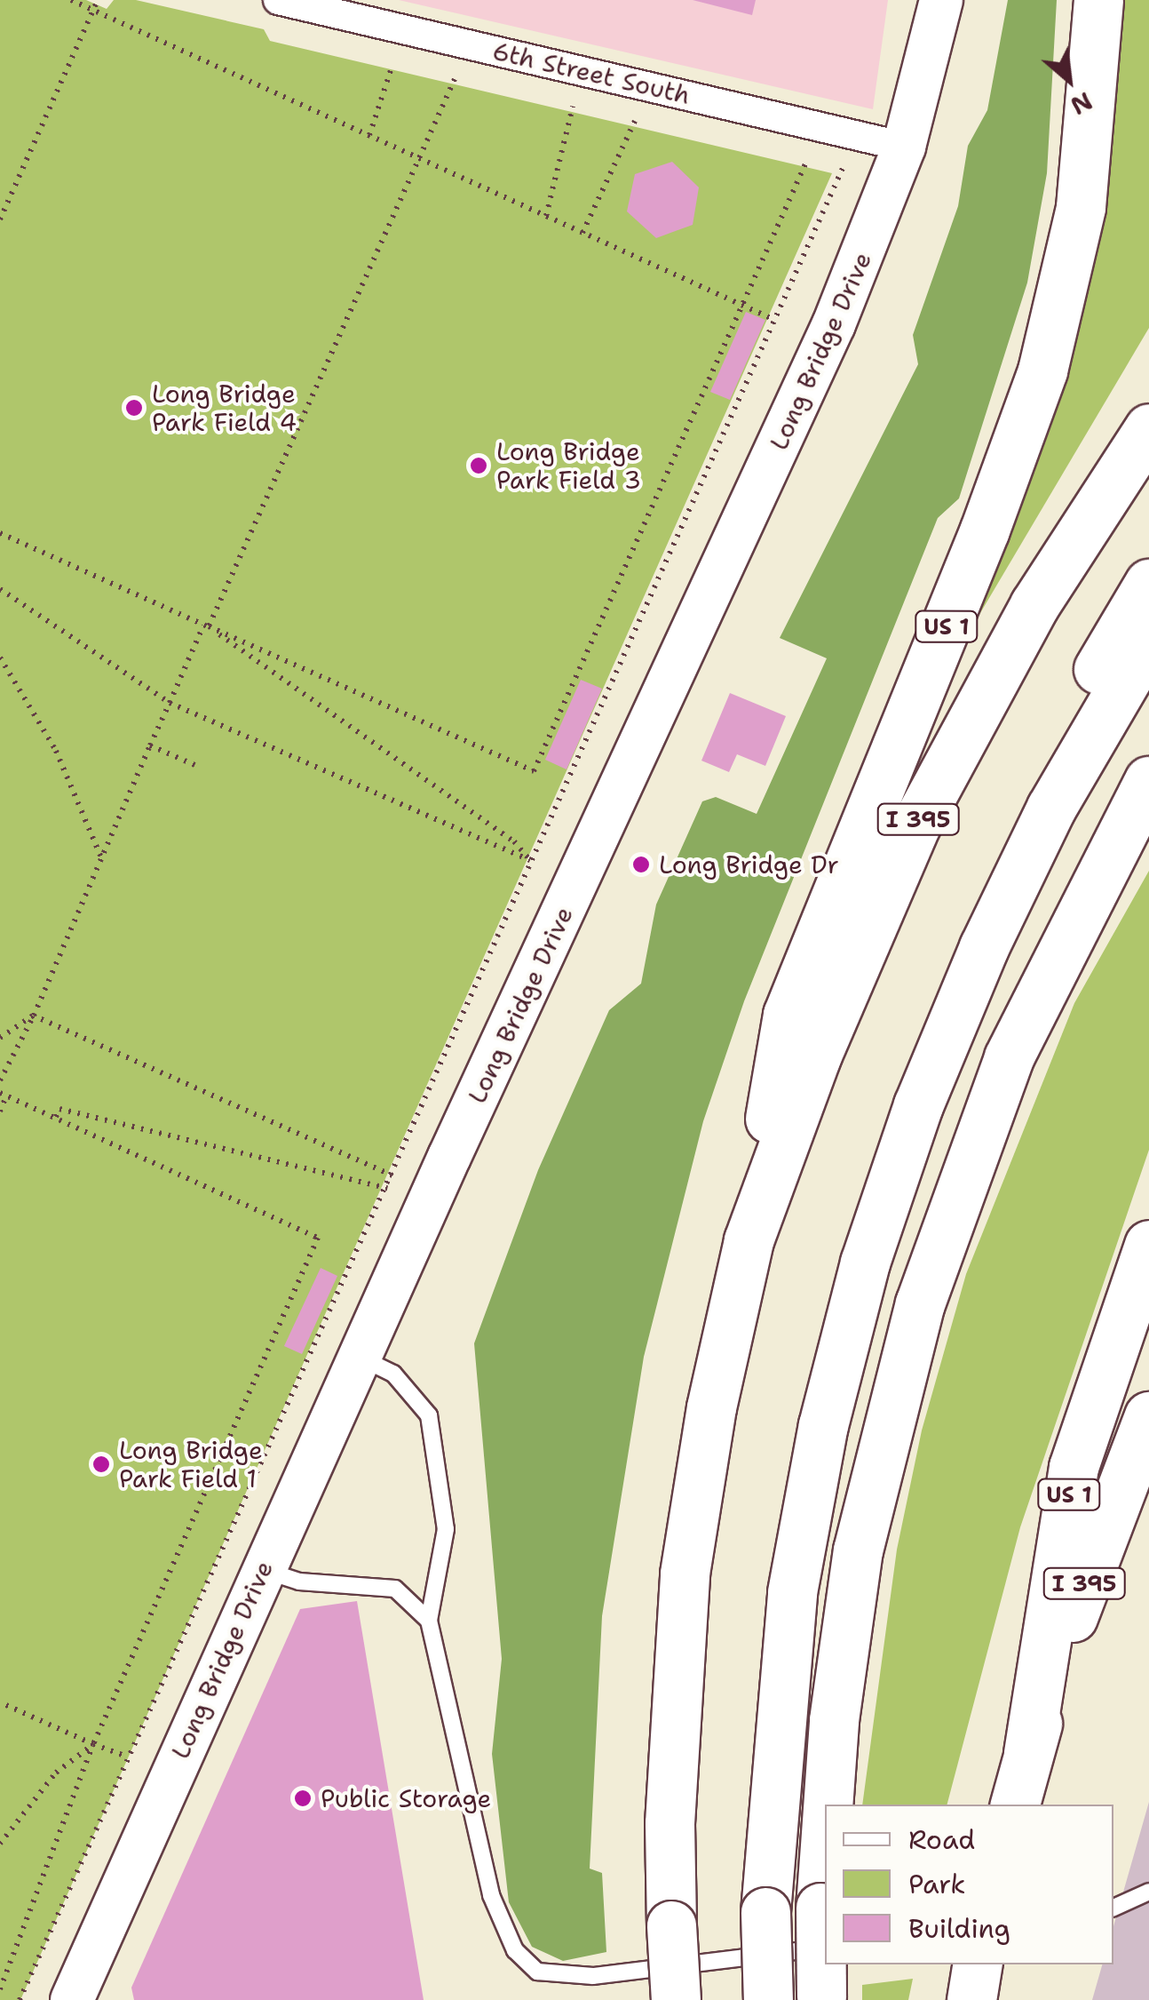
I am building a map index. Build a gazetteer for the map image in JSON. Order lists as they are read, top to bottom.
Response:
{
  "streets": {
    "highway": ["US 1", "I 395"],
    "street": ["6th Street South", "Long Bridge Drive"]
  },
  "crossings": [
    ["6th Street South", "Long Bridge Drive"],
    ["US 1", "I 395"]
  ],
  "places": [
    "Long Bridge Park Field 4",
    "Long Bridge Park Field 3",
    "Long Bridge Dr",
    "Long Bridge Park Field 1",
    "Public Storage"
  ],
  "legend": ["Road", "Park", "Building"],
  "north": "bottom right"
}
